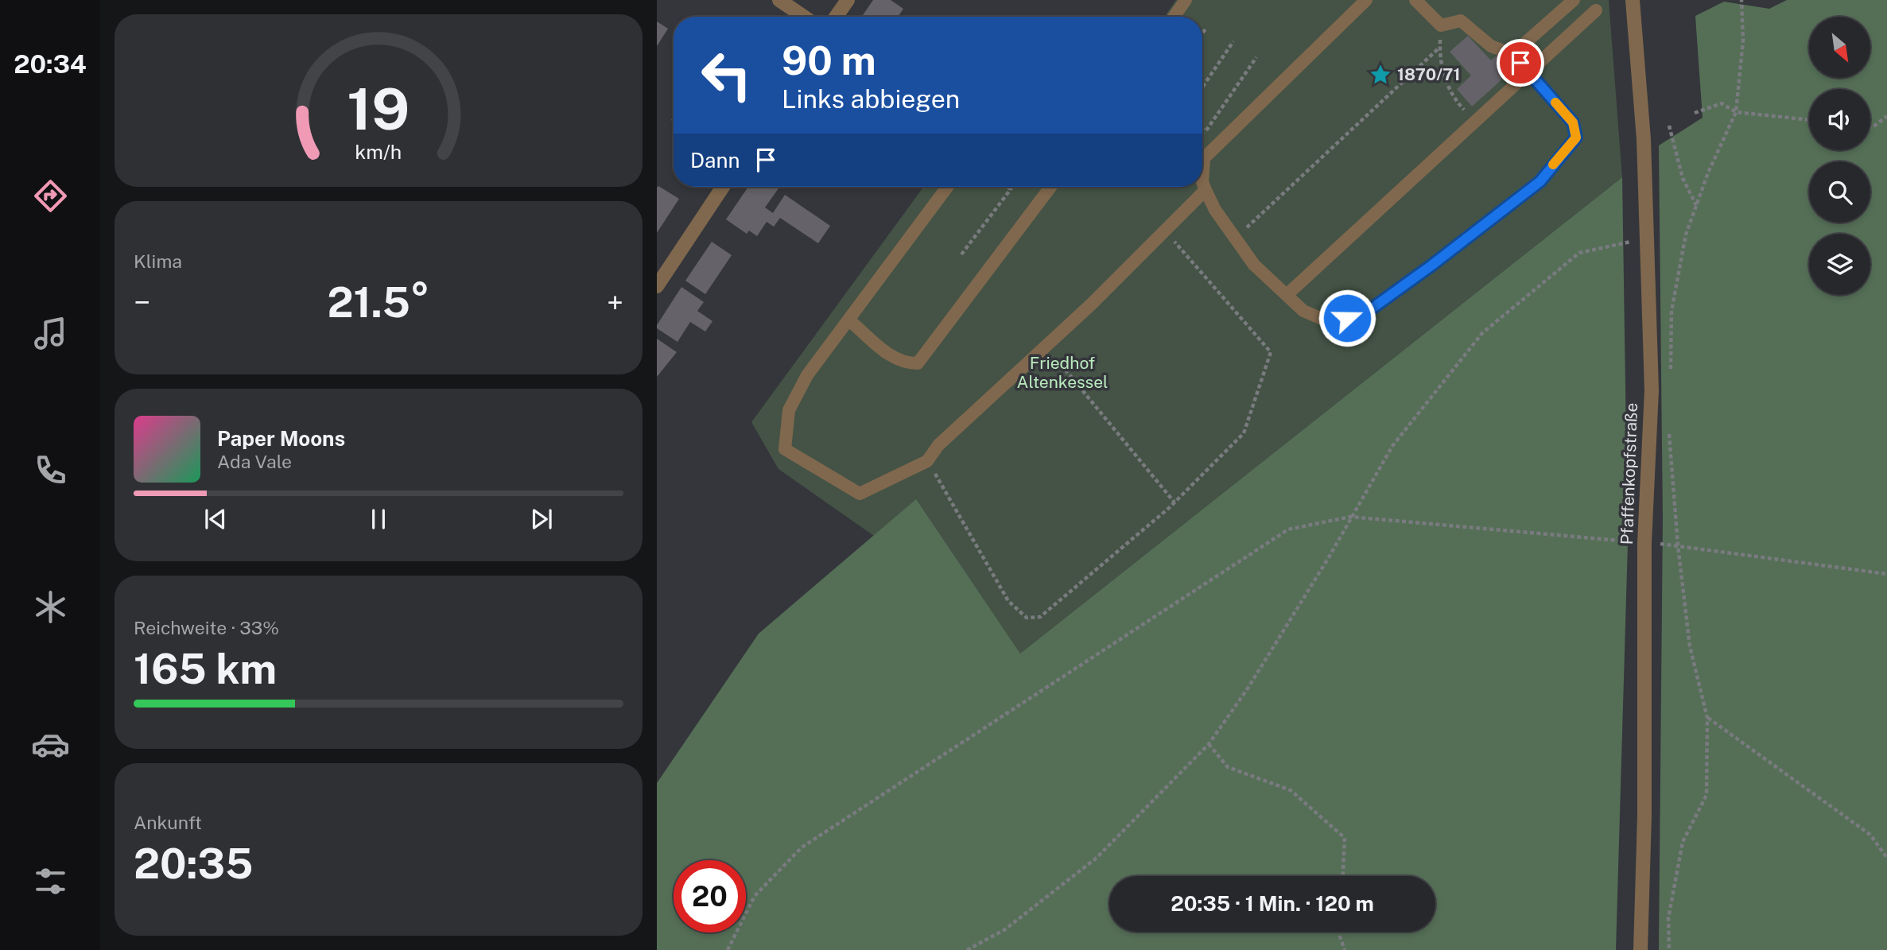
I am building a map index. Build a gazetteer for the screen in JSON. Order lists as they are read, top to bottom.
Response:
{
  "streets": {
    "street": ["Pfaffenkopfstraße"]
  },
  "parks": ["Friedhof Altenkessel"],
  "places": {
    "place": ["1870/71"]
  },
  "north": "bottom right",
  "page": {
    "tabs": "20:34",
    "turn": ["90 m", "Links abbiegen"],
    "then": "Dann",
    "tile": [
      "Klima",
      ["Reichweite · 33%", "165 km"],
      ["Ankunft", "20:35"]
    ],
    "heat": ["−", "21.5°", "+"],
    "song": ["Paper Moons", "Ada Vale"],
    "limit": "20",
    "trip": "20:35 · 1 Min. · 120 m",
    "gauge": ["19", "km/h"]
  }
}
